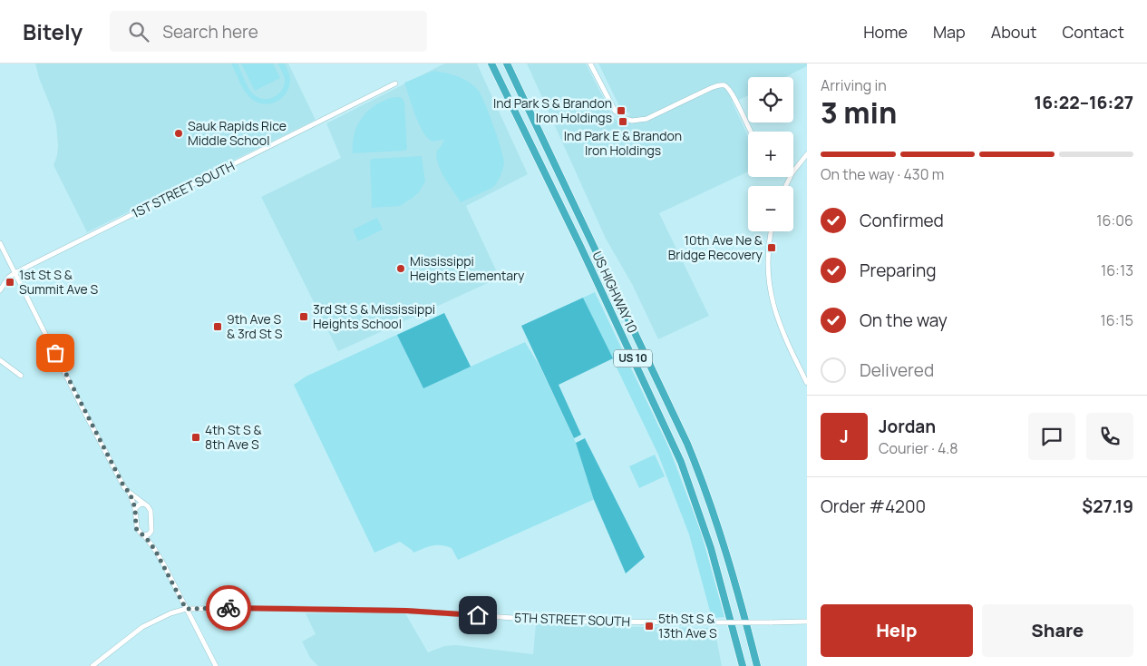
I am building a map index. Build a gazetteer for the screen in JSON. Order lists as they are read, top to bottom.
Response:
{
  "streets": {
    "highway": ["US HIGHWAY 10", "US 10"],
    "street": ["1ST STREET SOUTH", "5TH STREET SOUTH"]
  },
  "places": {
    "transit": [
      "Ind Park S & Brandon Iron Holdings",
      "Ind Park E & Brandon Iron Holdings",
      "10th Ave Ne & Bridge Recovery",
      "1st St S & Summit Ave S",
      "3rd St S & Mississippi Heights School",
      "9th Ave S & 3rd St S",
      "4th St S & 8th Ave S",
      "5th St S & 13th Ave S"
    ],
    "other": ["Sauk Rapids Rice Middle School", "Mississippi Heights Elementary"]
  },
  "page": {
    "header": "Bitely",
    "search": "Search here",
    "nav": [
      "Home",
      "Map",
      "About",
      "Contact"
    ],
    "heading": ["3 min", "Arriving in", "16:22–16:27"],
    "panel": [
      "Jordan",
      "Courier · 4.8",
      "Order #4200",
      "$27.19"
    ],
    "map_buttons": ["+", "−"],
    "bar": "On the way · 430 m",
    "list": [
      ["Confirmed", "16:06"],
      ["Preparing", "16:13"],
      ["On the way", "16:15"],
      "Delivered"
    ],
    "round": "J",
    "buttons": ["Help", "Share"]
  }
}
